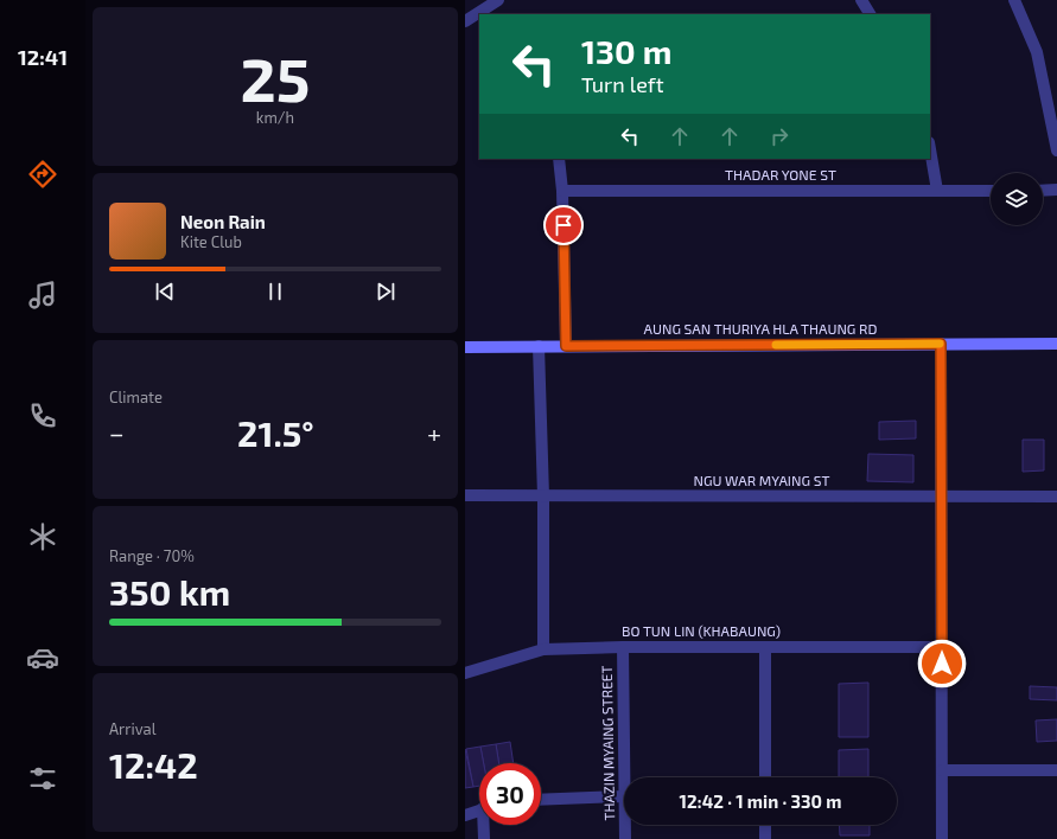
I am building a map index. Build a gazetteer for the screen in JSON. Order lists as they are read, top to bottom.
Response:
{
  "streets": {
    "street": [
      "THADAR YONE ST",
      "AUNG SAN THURIYA HLA THAUNG RD",
      "NGU WAR MYAING ST",
      "BO TUN LIN (KHABAUNG)",
      "THAZIN MYAING STREET"
    ]
  },
  "crossings": [
    ["BO TUN LIN (KHABAUNG)", "THAZIN MYAING STREET"]
  ],
  "page": {
    "tabs": "12:41",
    "tile": [
      ["25", "km/h"],
      "Climate",
      ["Range · 70%", "350 km"],
      ["Arrival", "12:42"]
    ],
    "turn": ["130 m", "Turn left"],
    "song": ["Neon Rain", "Kite Club"],
    "heat": ["−", "21.5°", "+"],
    "limit": "30",
    "trip": "12:42 · 1 min · 330 m"
  }
}
